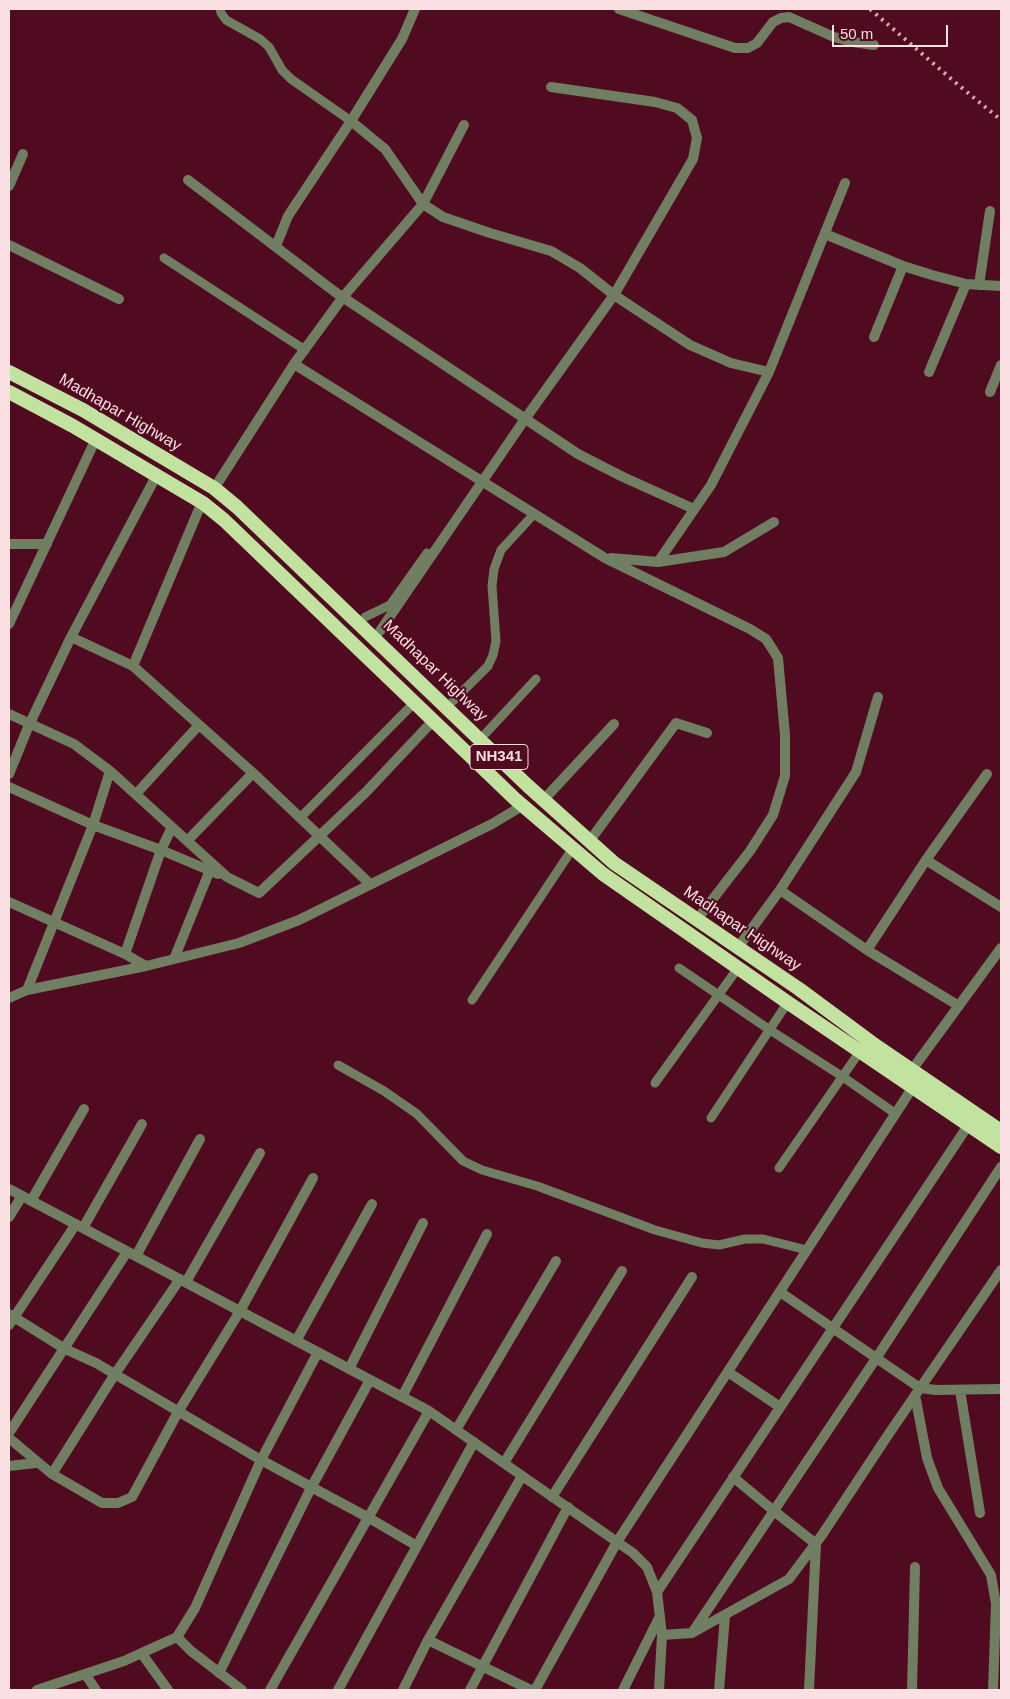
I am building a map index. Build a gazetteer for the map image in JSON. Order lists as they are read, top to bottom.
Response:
{
  "streets": {
    "highway": ["Madhapar Highway", "NH341"]
  },
  "scale_bar": "50 m"
}
